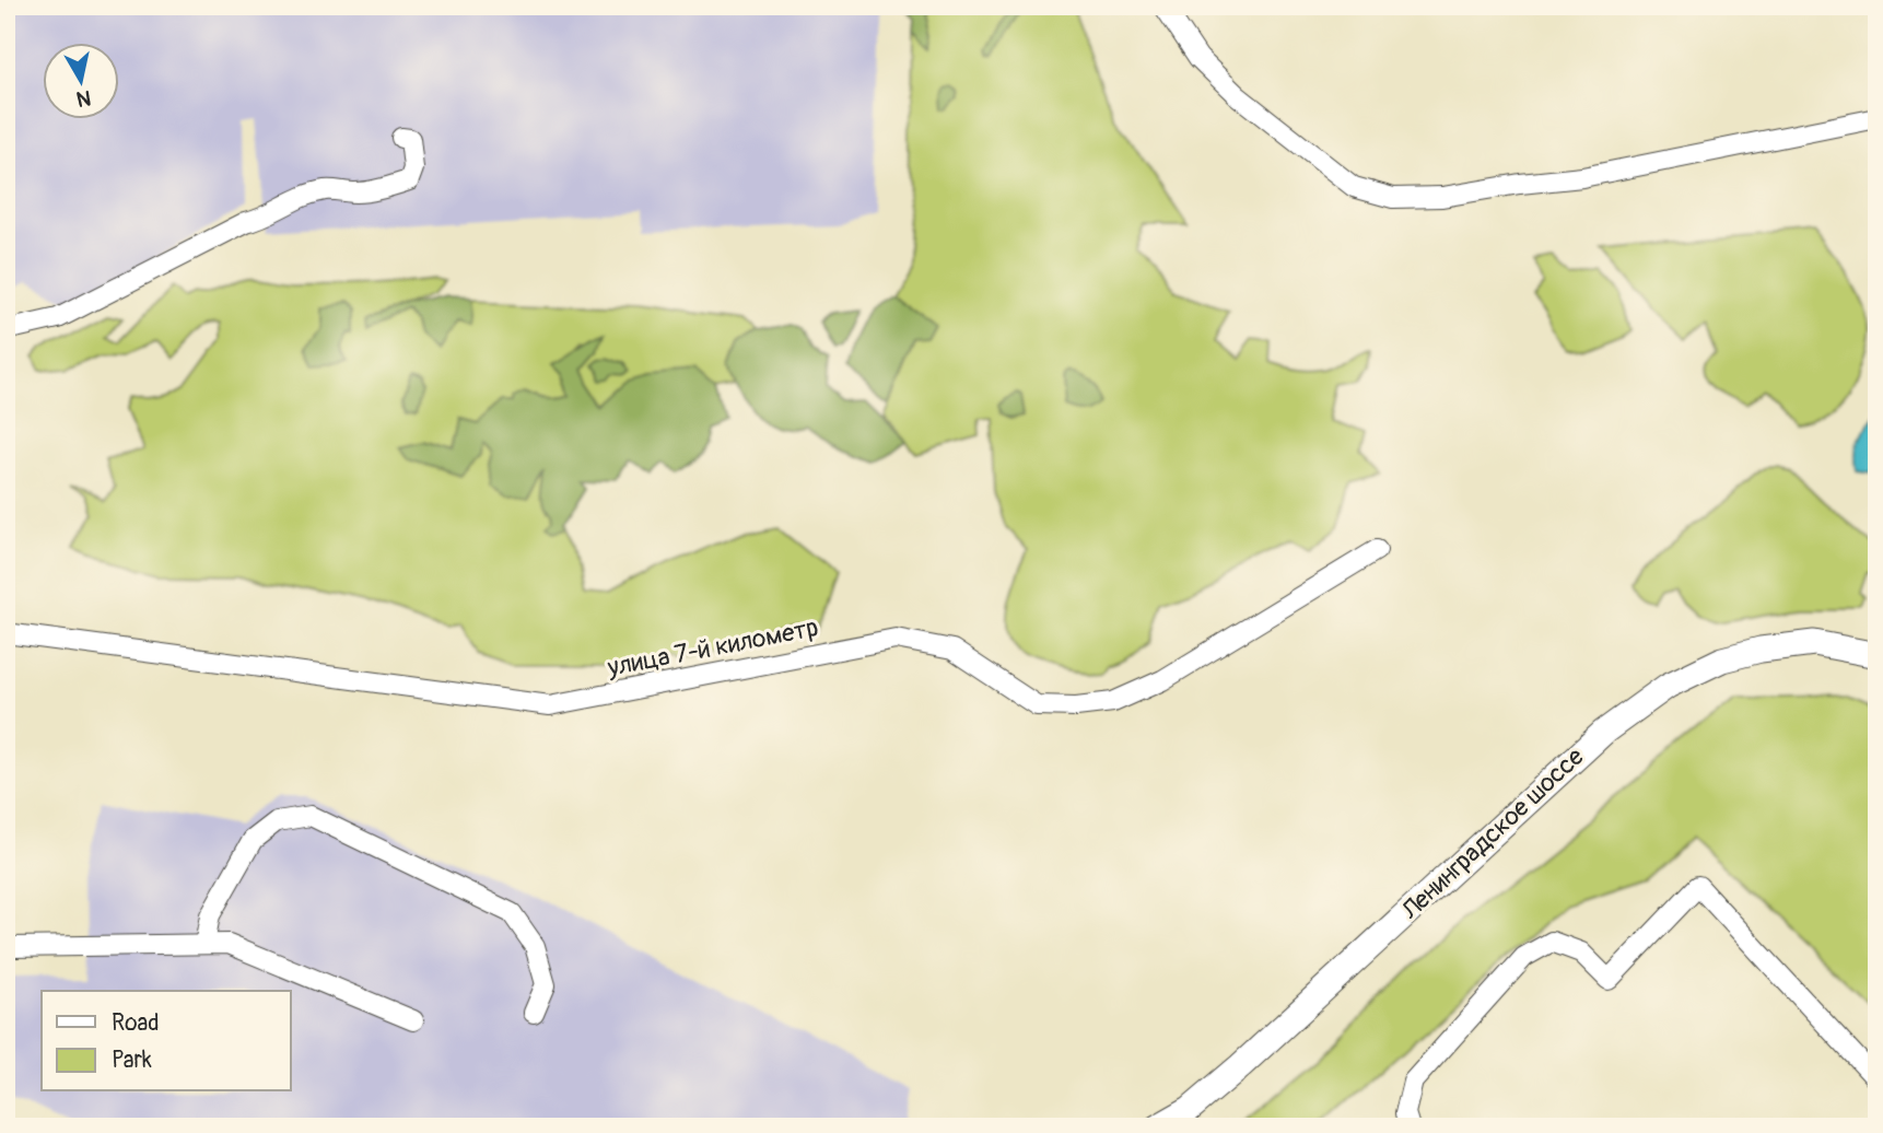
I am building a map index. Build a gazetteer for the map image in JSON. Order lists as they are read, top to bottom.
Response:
{
  "streets": {
    "main road": ["Ленинградское шоссе"],
    "lane": ["улица 7-й километр"]
  },
  "legend": ["Road", "Park"],
  "north": "bottom"
}
